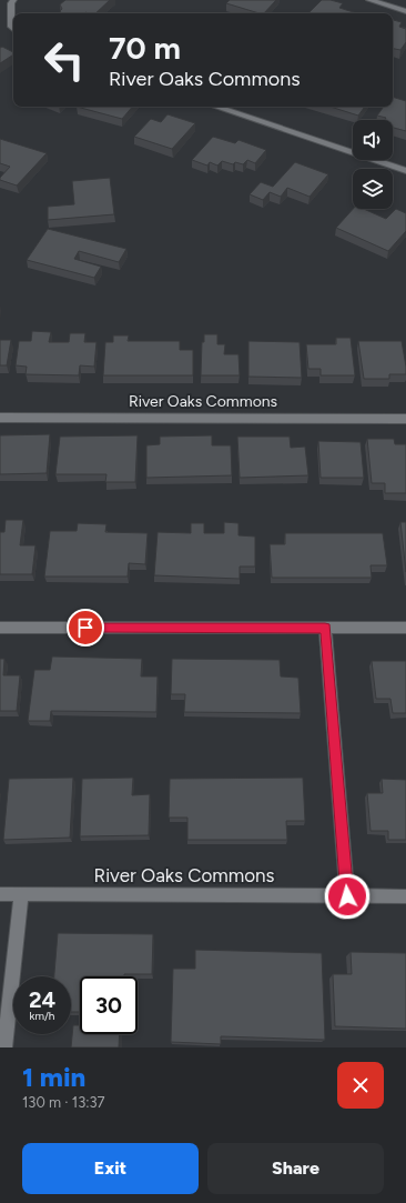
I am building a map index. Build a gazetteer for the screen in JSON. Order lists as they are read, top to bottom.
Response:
{
  "streets": {
    "street": ["River Oaks Commons"]
  },
  "page": {
    "turn": ["70 m", "River Oaks Commons"],
    "speed": "24 km/h",
    "limit": "30",
    "heading": ["1 min", "130 m · 13:37"],
    "buttons": ["Exit", "Share"]
  }
}
